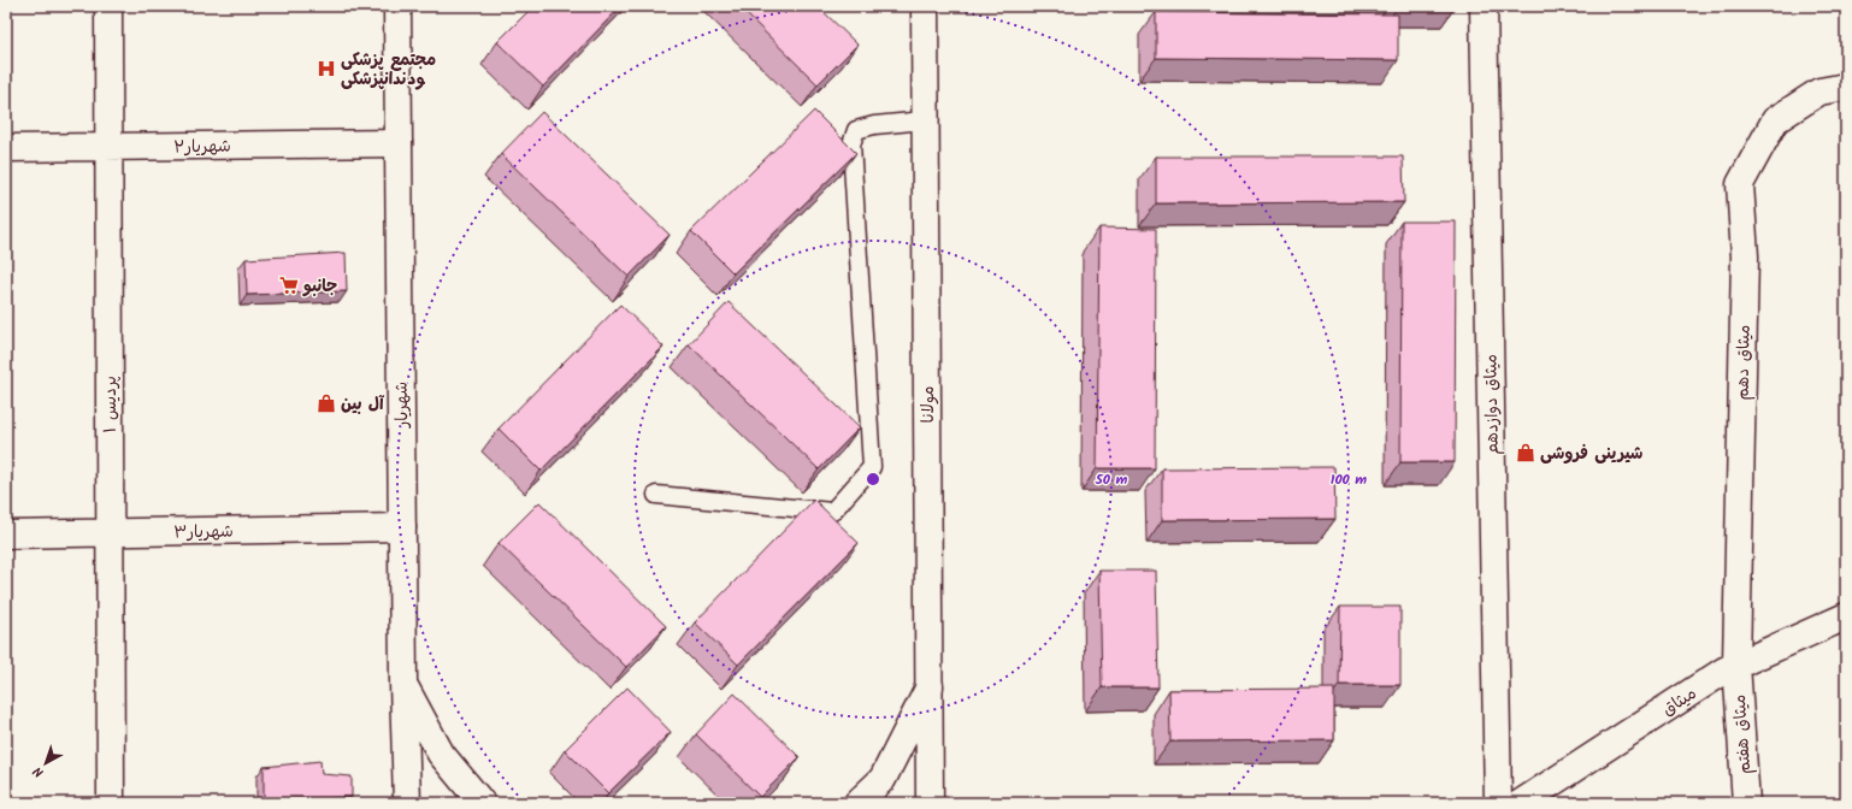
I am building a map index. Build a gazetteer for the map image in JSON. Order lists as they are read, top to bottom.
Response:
{
  "streets": {
    "street": [
      "شهریار۲",
      "میثاق دهم",
      "پردیس ۱",
      "شهریار",
      "مولانا",
      "میثاق دوازدهم",
      "شهریار۳",
      "میثاق",
      "میثاق هفتم"
    ]
  },
  "crossings": [
    ["شهریار۲", "پردیس ۱"],
    ["شهریار۲", "شهریار"],
    ["میثاق دهم", "میثاق"],
    ["میثاق دهم", "میثاق هفتم"],
    ["پردیس ۱", "شهریار۳"],
    ["شهریار", "شهریار۳"],
    ["میثاق", "میثاق هفتم"]
  ],
  "places": {
    "hospital": ["مجتمع پزشکی ودندانپزشکی"],
    "supermarket": ["جانبو"],
    "shop": ["آل بین", "شیرینی فروشی"]
  },
  "north": "bottom left",
  "rings": ["50 m", "100 m"]
}
